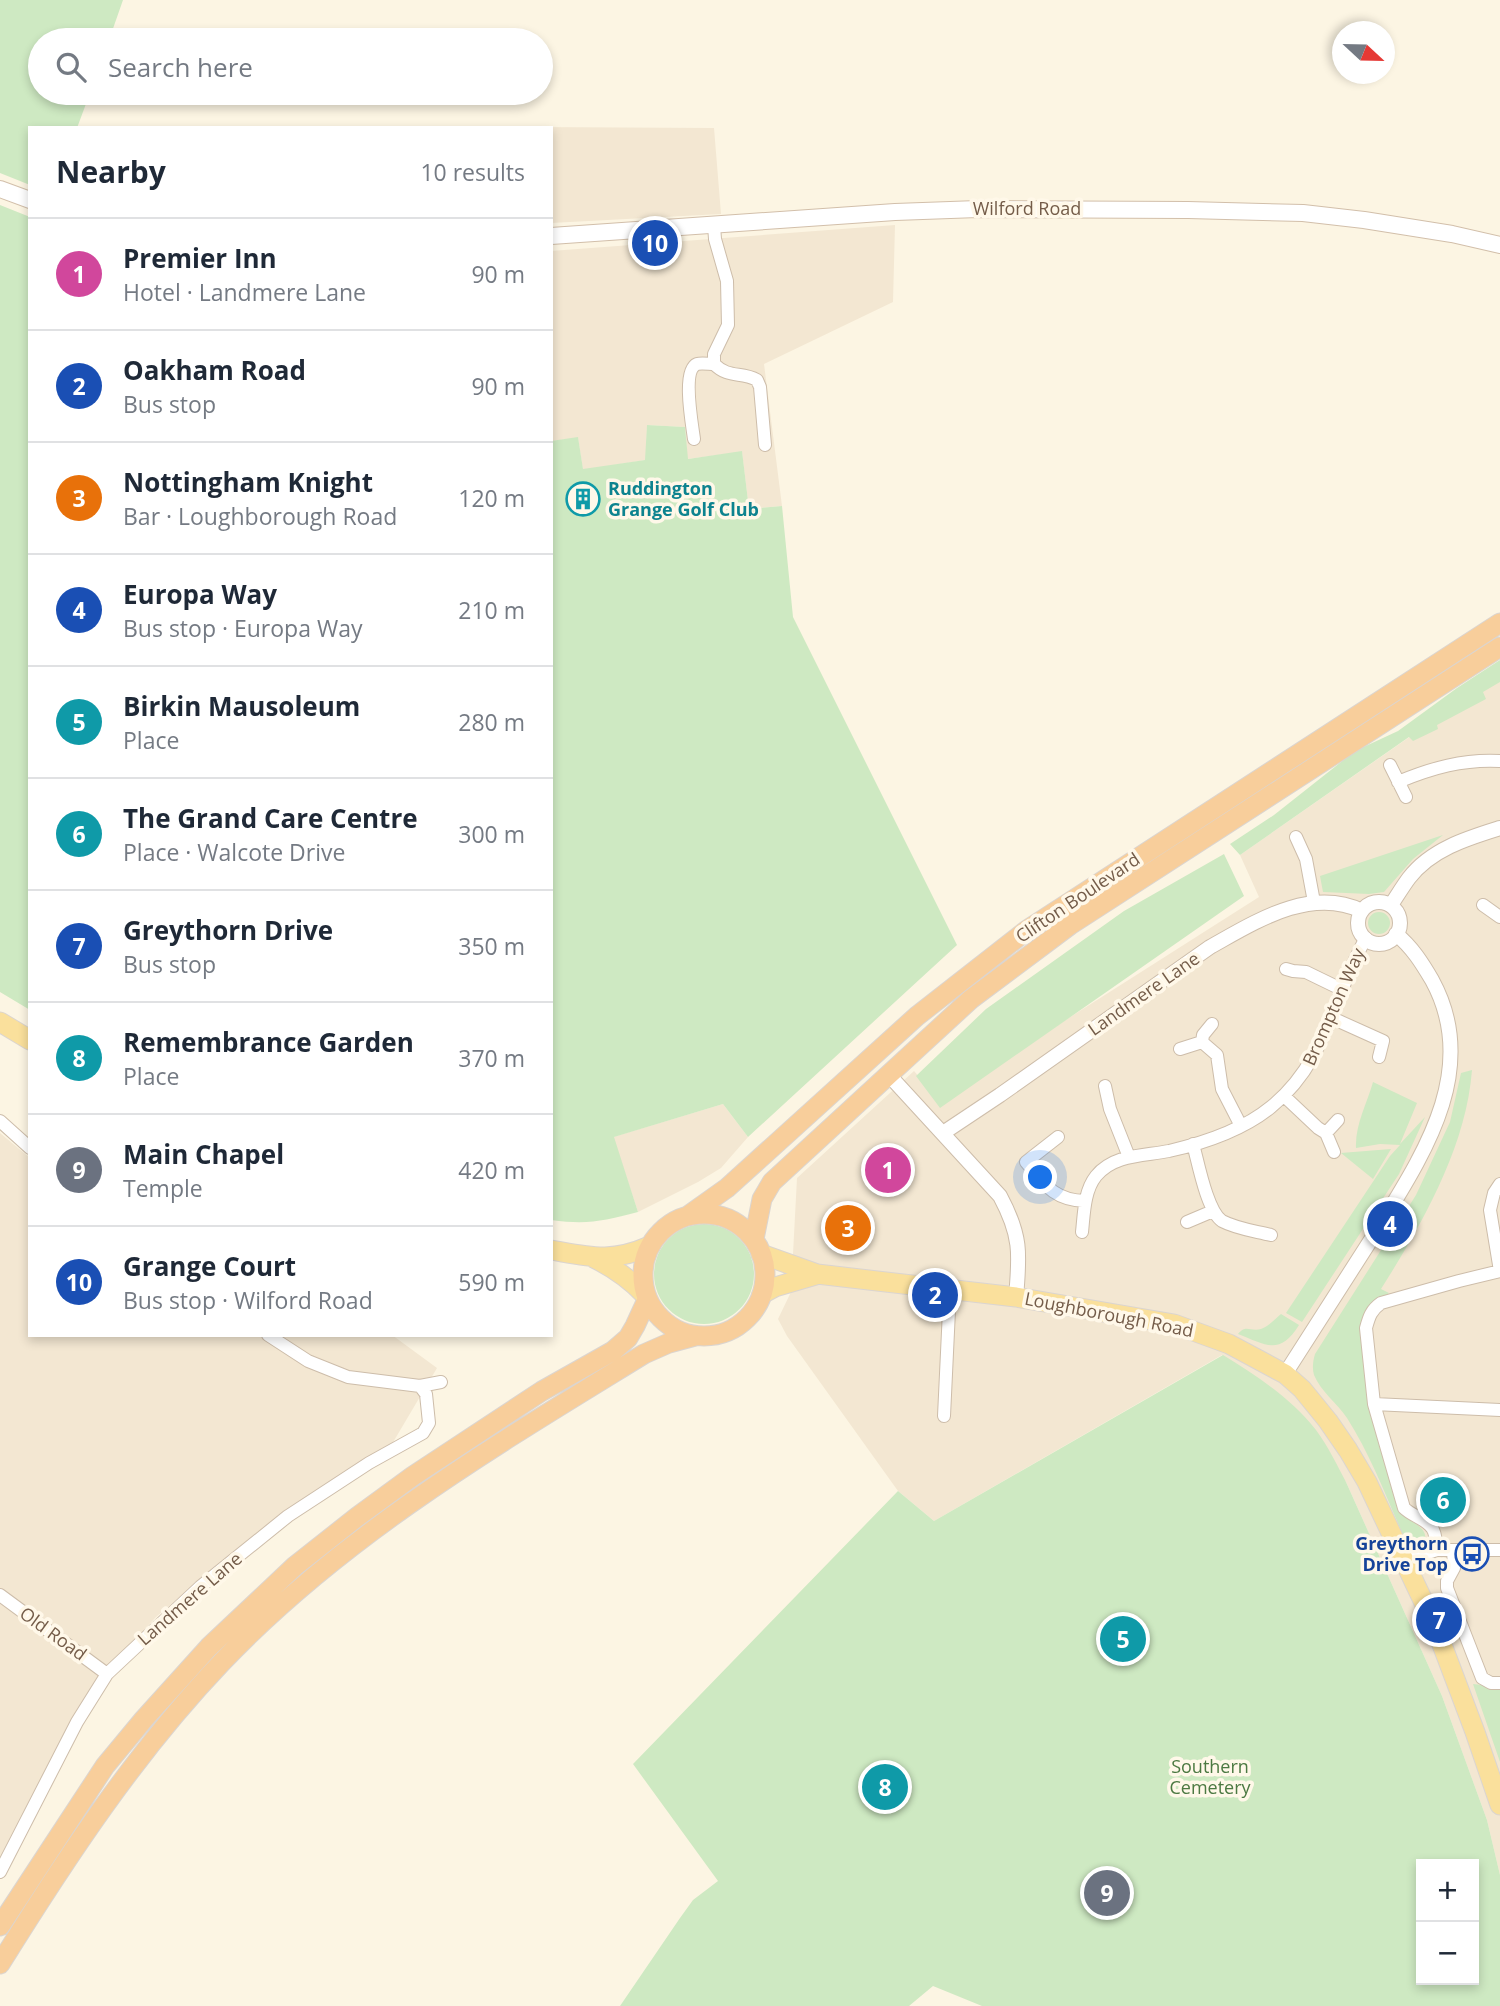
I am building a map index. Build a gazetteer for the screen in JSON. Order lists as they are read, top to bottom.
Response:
{
  "streets": {
    "highway": ["Clifton Boulevard"],
    "main road": ["Wilford Road", "Loughborough Road"],
    "street": ["Landmere Lane", "Brompton Way", "Old Road"]
  },
  "crossings": [
    ["Clifton Boulevard", "Loughborough Road"],
    ["Landmere Lane", "Brompton Way"],
    ["Landmere Lane", "Old Road"]
  ],
  "parks": ["Southern Cemetery"],
  "places": {
    "building": ["Ruddington Grange Golf Club"],
    "bus stop": ["Greythorn Drive Top"]
  },
  "north": "right",
  "page": {
    "search": "Search here",
    "heading": ["Nearby", "10 results"],
    "pins": [
      "10",
      "1",
      "4",
      "3",
      "2",
      "6",
      "7",
      "5",
      "8",
      "9"
    ],
    "list": [
      {
        "mark": "1",
        "name": "Premier Inn",
        "note": "Hotel · Landmere Lane",
        "value": "90 m"
      },
      {
        "mark": "2",
        "name": "Oakham Road",
        "note": "Bus stop",
        "value": "90 m"
      },
      {
        "mark": "3",
        "name": "Nottingham Knight",
        "note": "Bar · Loughborough Road",
        "value": "120 m"
      },
      {
        "mark": "4",
        "name": "Europa Way",
        "note": "Bus stop · Europa Way",
        "value": "210 m"
      },
      {
        "mark": "5",
        "name": "Birkin Mausoleum",
        "note": "Place",
        "value": "280 m"
      },
      {
        "mark": "6",
        "name": "The Grand Care Centre",
        "note": "Place · Walcote Drive",
        "value": "300 m"
      },
      {
        "mark": "7",
        "name": "Greythorn Drive",
        "note": "Bus stop",
        "value": "350 m"
      },
      {
        "mark": "8",
        "name": "Remembrance Garden",
        "note": "Place",
        "value": "370 m"
      },
      {
        "mark": "9",
        "name": "Main Chapel",
        "note": "Temple",
        "value": "420 m"
      },
      {
        "mark": "10",
        "name": "Grange Court",
        "note": "Bus stop · Wilford Road",
        "value": "590 m"
      }
    ],
    "map_buttons": ["+", "−"]
  }
}
